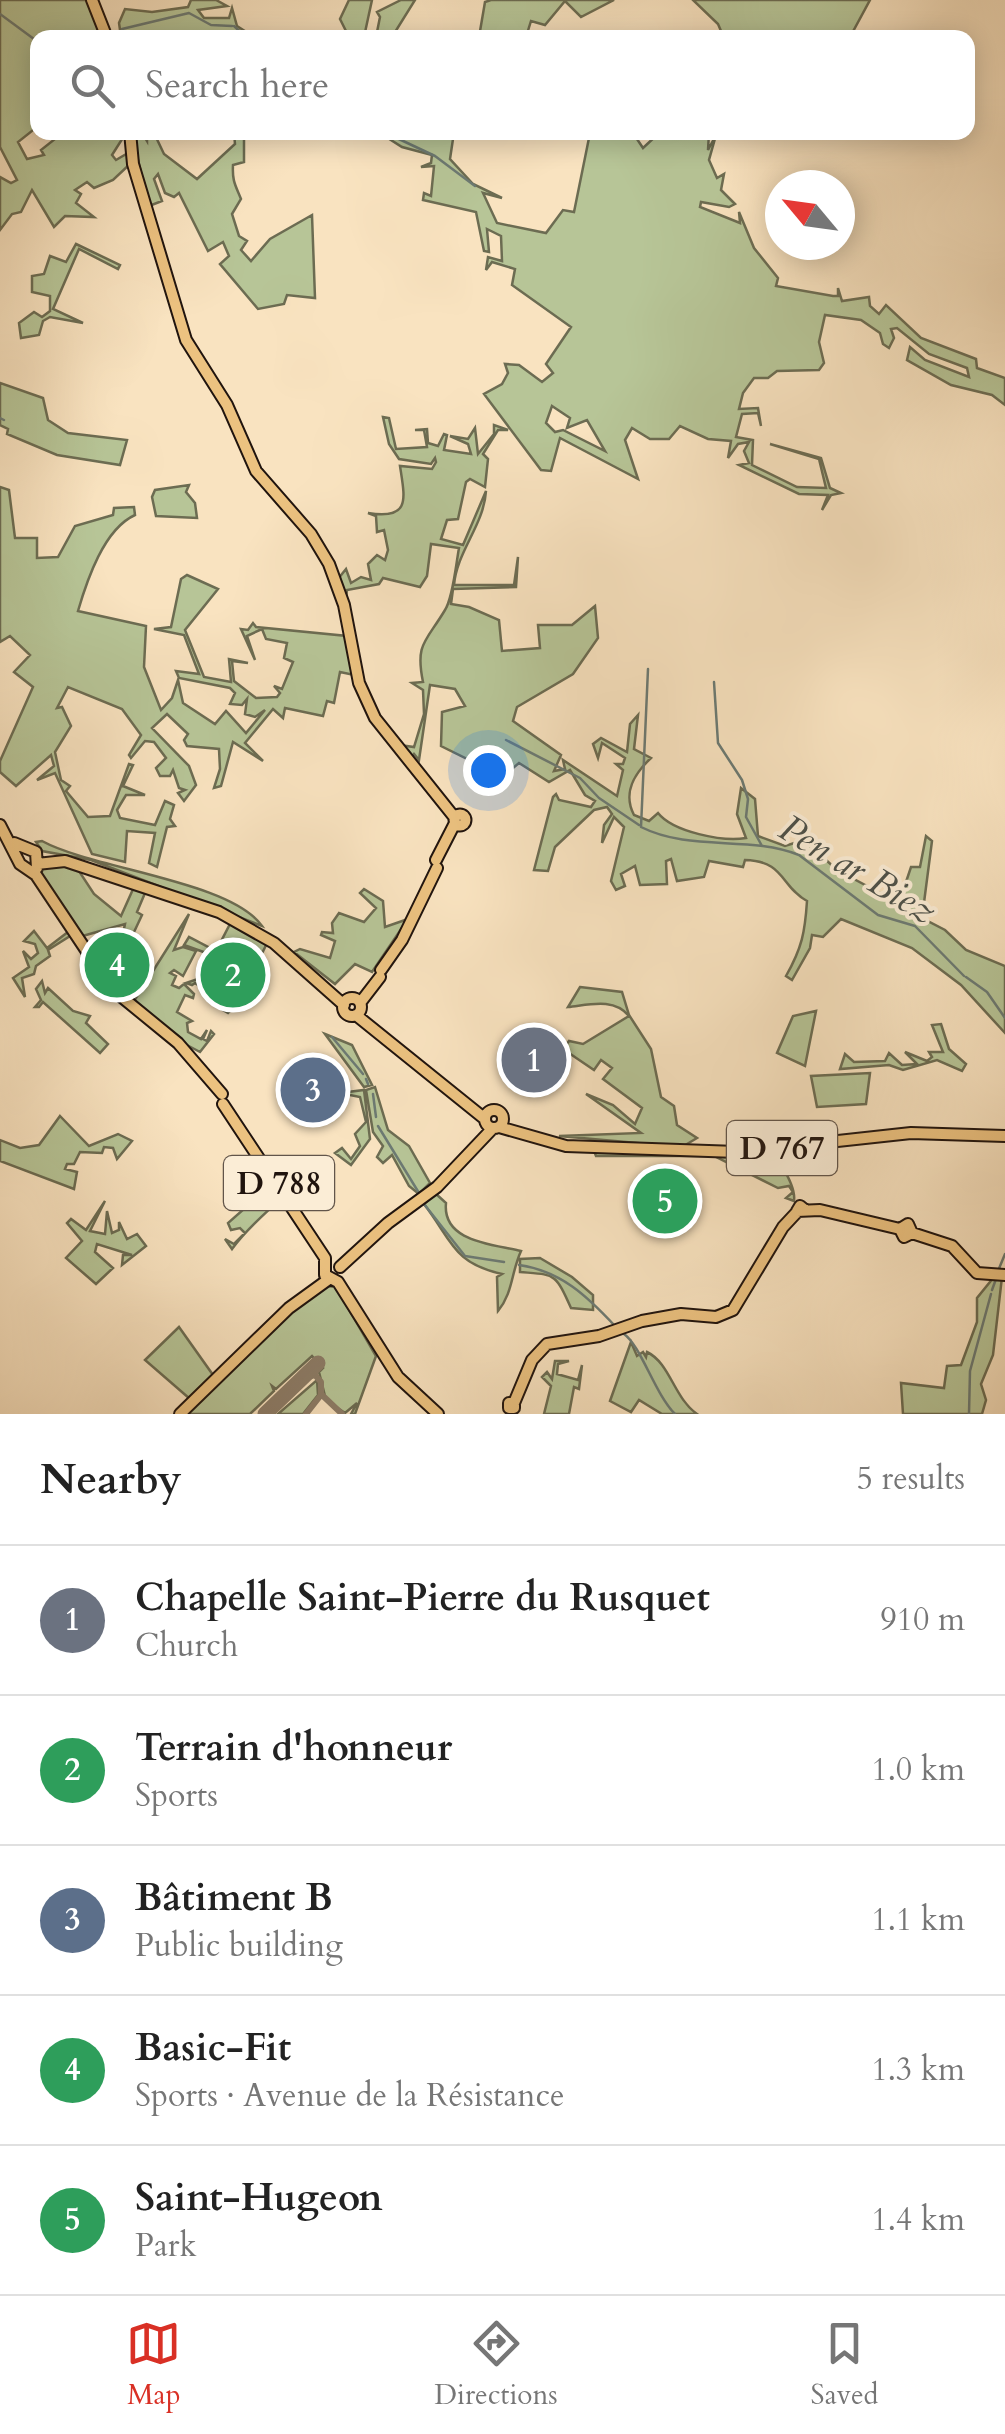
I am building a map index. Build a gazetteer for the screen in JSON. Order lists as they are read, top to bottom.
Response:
{
  "streets": {
    "main road": ["D 767", "D 788"]
  },
  "crossings": [
    ["D 767", "D 788"]
  ],
  "water": ["Pen ar Biez"],
  "north": "top left",
  "page": {
    "search": "Search here",
    "pins": [
      "4",
      "2",
      "1",
      "3",
      "5"
    ],
    "heading": ["Nearby", "5 results"],
    "list": [
      {
        "mark": "1",
        "name": "Chapelle Saint-Pierre du Rusquet",
        "note": "Church",
        "value": "910 m"
      },
      {
        "mark": "2",
        "name": "Terrain d'honneur",
        "note": "Sports",
        "value": "1.0 km"
      },
      {
        "mark": "3",
        "name": "Bâtiment B",
        "note": "Public building",
        "value": "1.1 km"
      },
      {
        "mark": "4",
        "name": "Basic-Fit",
        "note": "Sports · Avenue de la Résistance",
        "value": "1.3 km"
      },
      {
        "mark": "5",
        "name": "Saint-Hugeon",
        "note": "Park",
        "value": "1.4 km"
      }
    ],
    "nav": ["Map", "Directions", "Saved"]
  }
}
